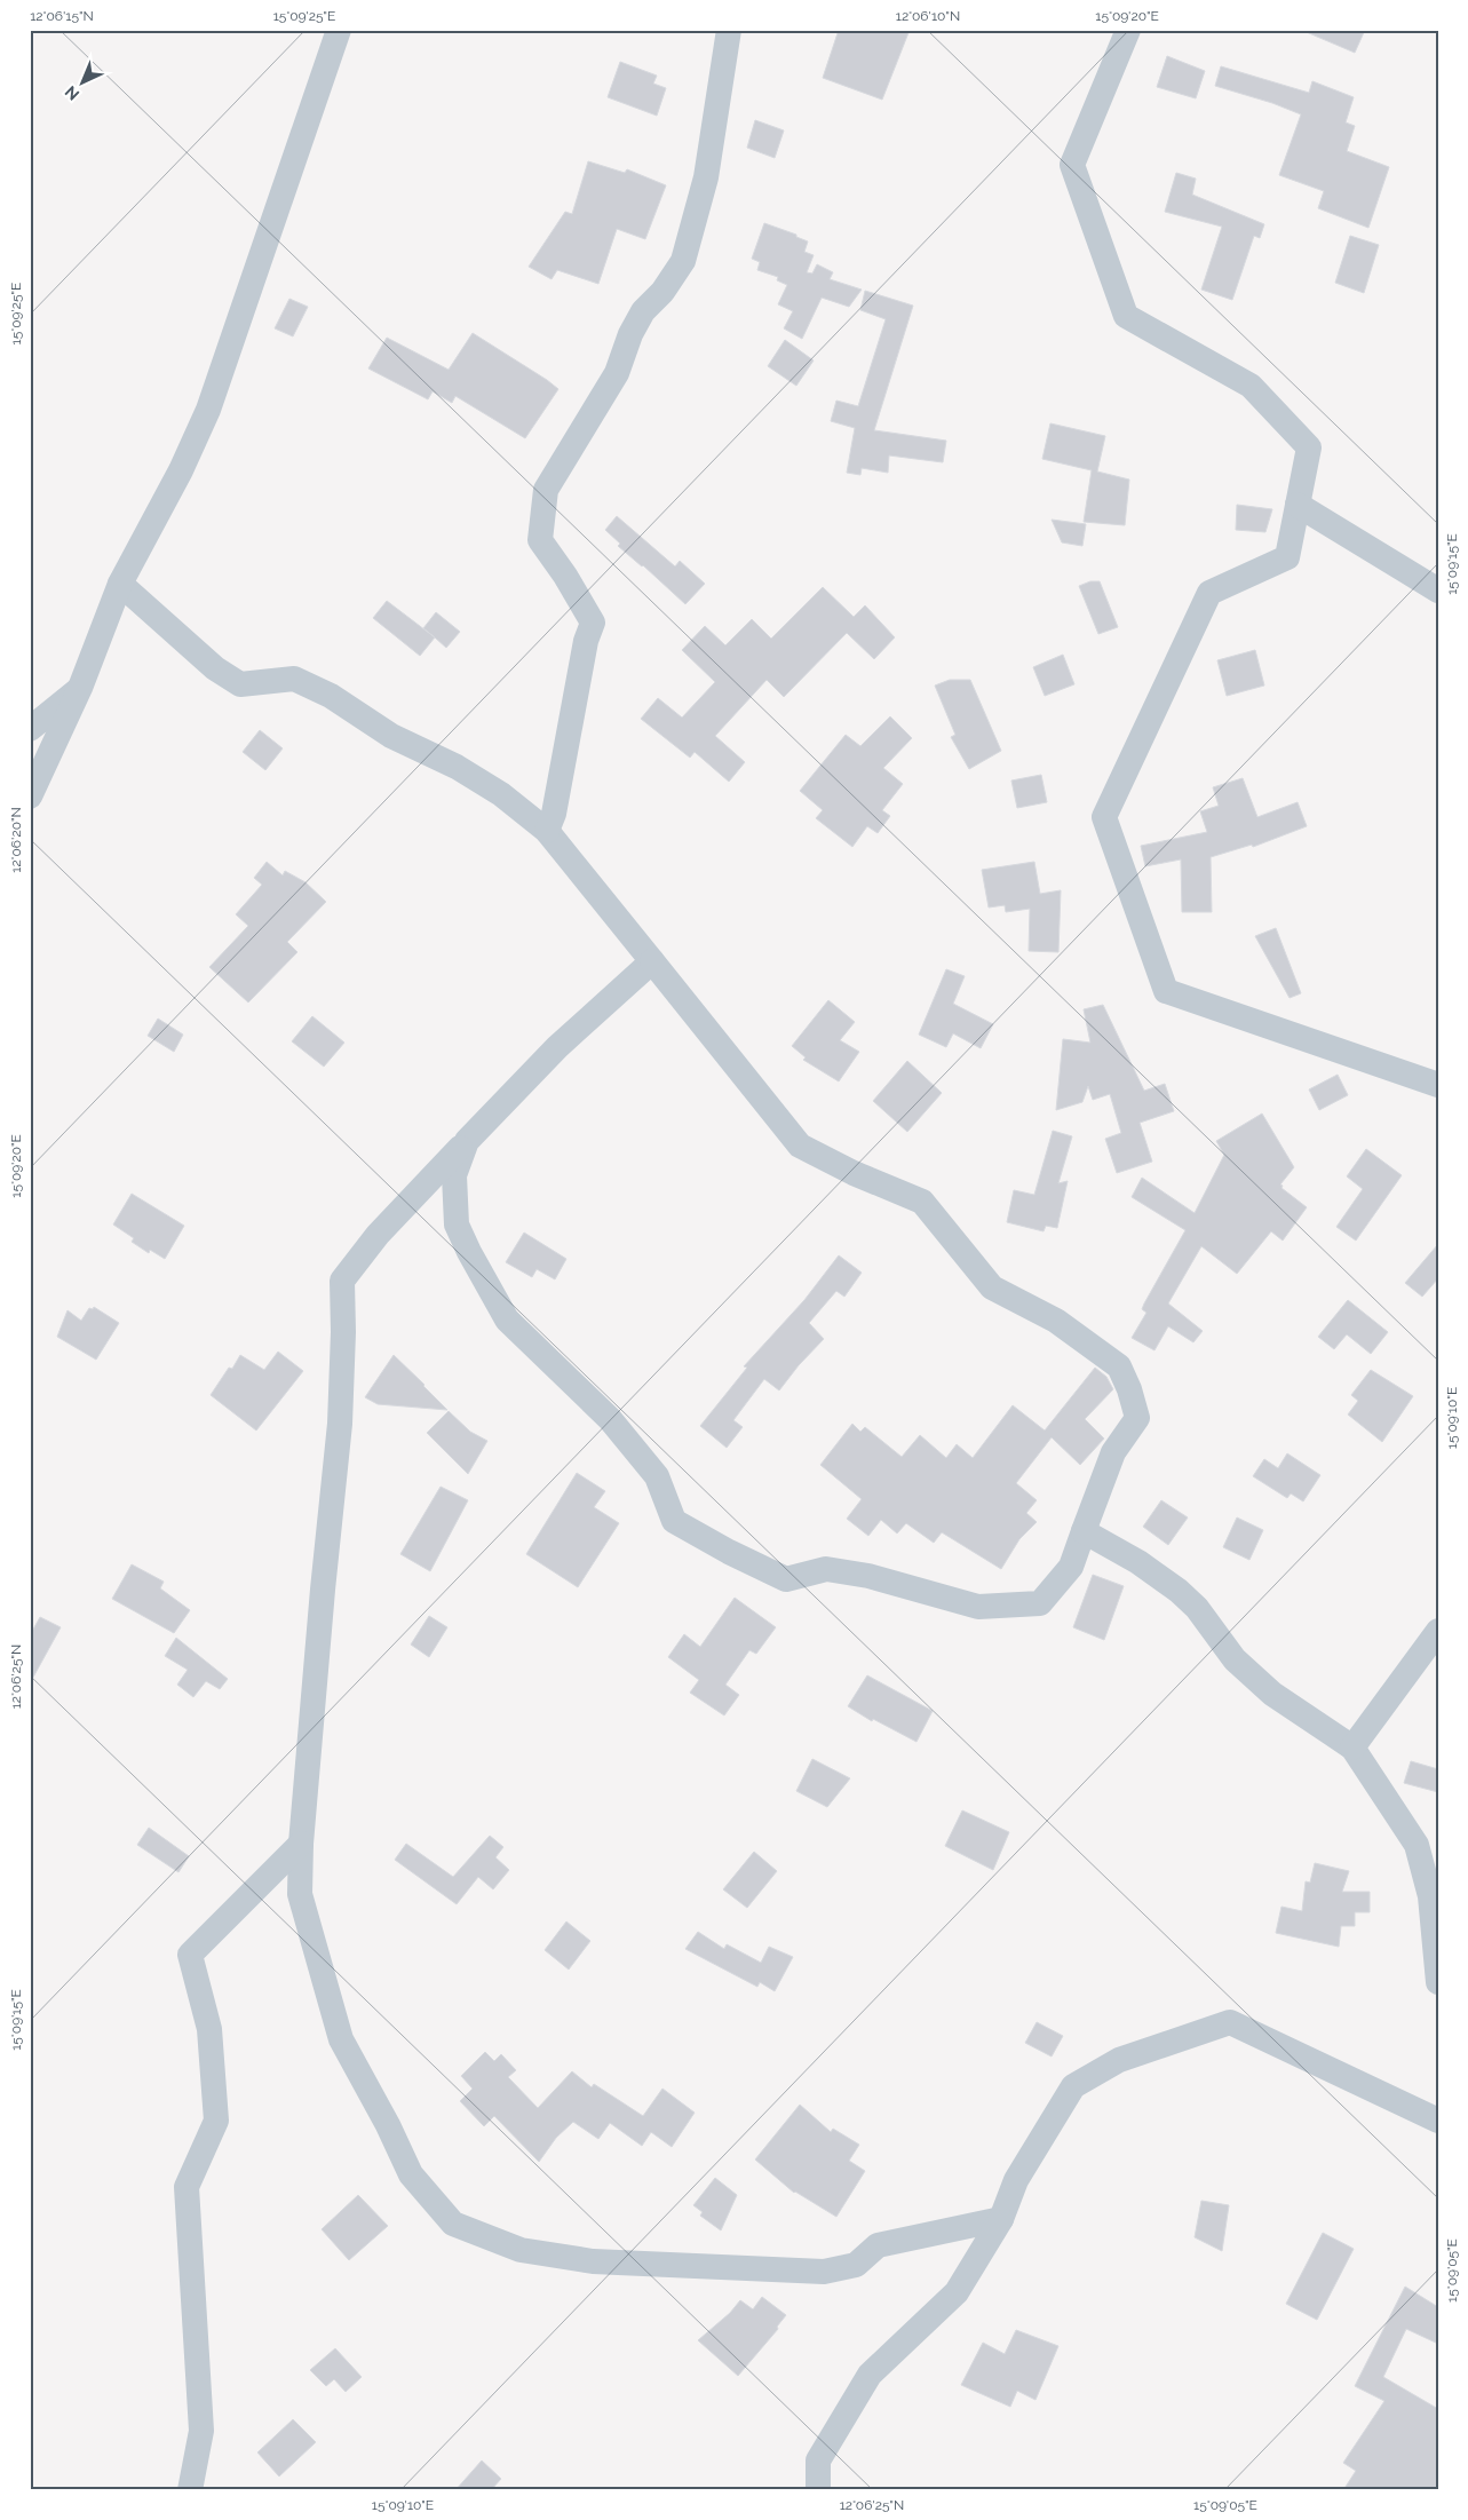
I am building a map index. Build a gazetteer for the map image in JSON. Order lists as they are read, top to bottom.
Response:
{
  "north": "bottom left",
  "coordinates": [
    "12°06'15\"N",
    "15°09'25\"E",
    "12°06'10\"N",
    "15°09'20\"E",
    "15°09'15\"E",
    "12°06'20\"N",
    "15°09'10\"E",
    "12°06'25\"N",
    "15°09'05\"E"
  ]
}
